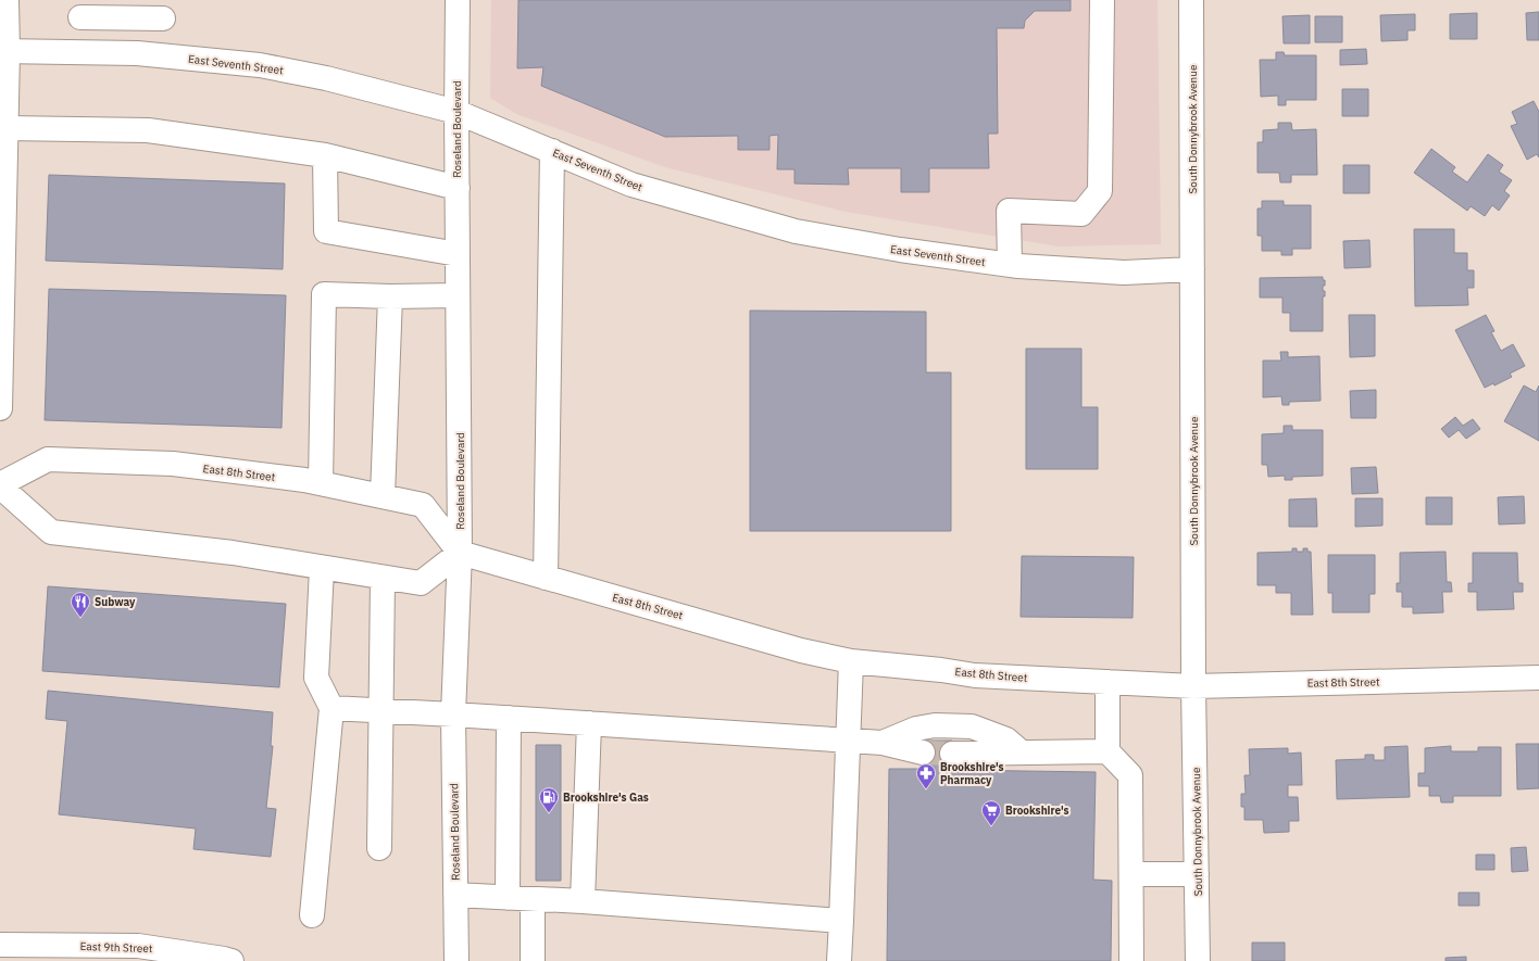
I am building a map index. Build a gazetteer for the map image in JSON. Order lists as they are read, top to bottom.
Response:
{
  "streets": {
    "street": [
      "East Seventh Street",
      "Roseland Boulevard",
      "South Donnybrook Avenue",
      "East 8th Street",
      "East 9th Street"
    ]
  },
  "crossings": [
    ["East Seventh Street", "Roseland Boulevard"],
    ["East Seventh Street", "South Donnybrook Avenue"],
    ["Roseland Boulevard", "East 8th Street"],
    ["South Donnybrook Avenue", "East 8th Street"]
  ],
  "places": {
    "restaurant": ["Subway"],
    "pharmacy": ["Brookshire's Pharmacy"],
    "fuel station": ["Brookshire's Gas"],
    "supermarket": ["Brookshire's"]
  }
}
